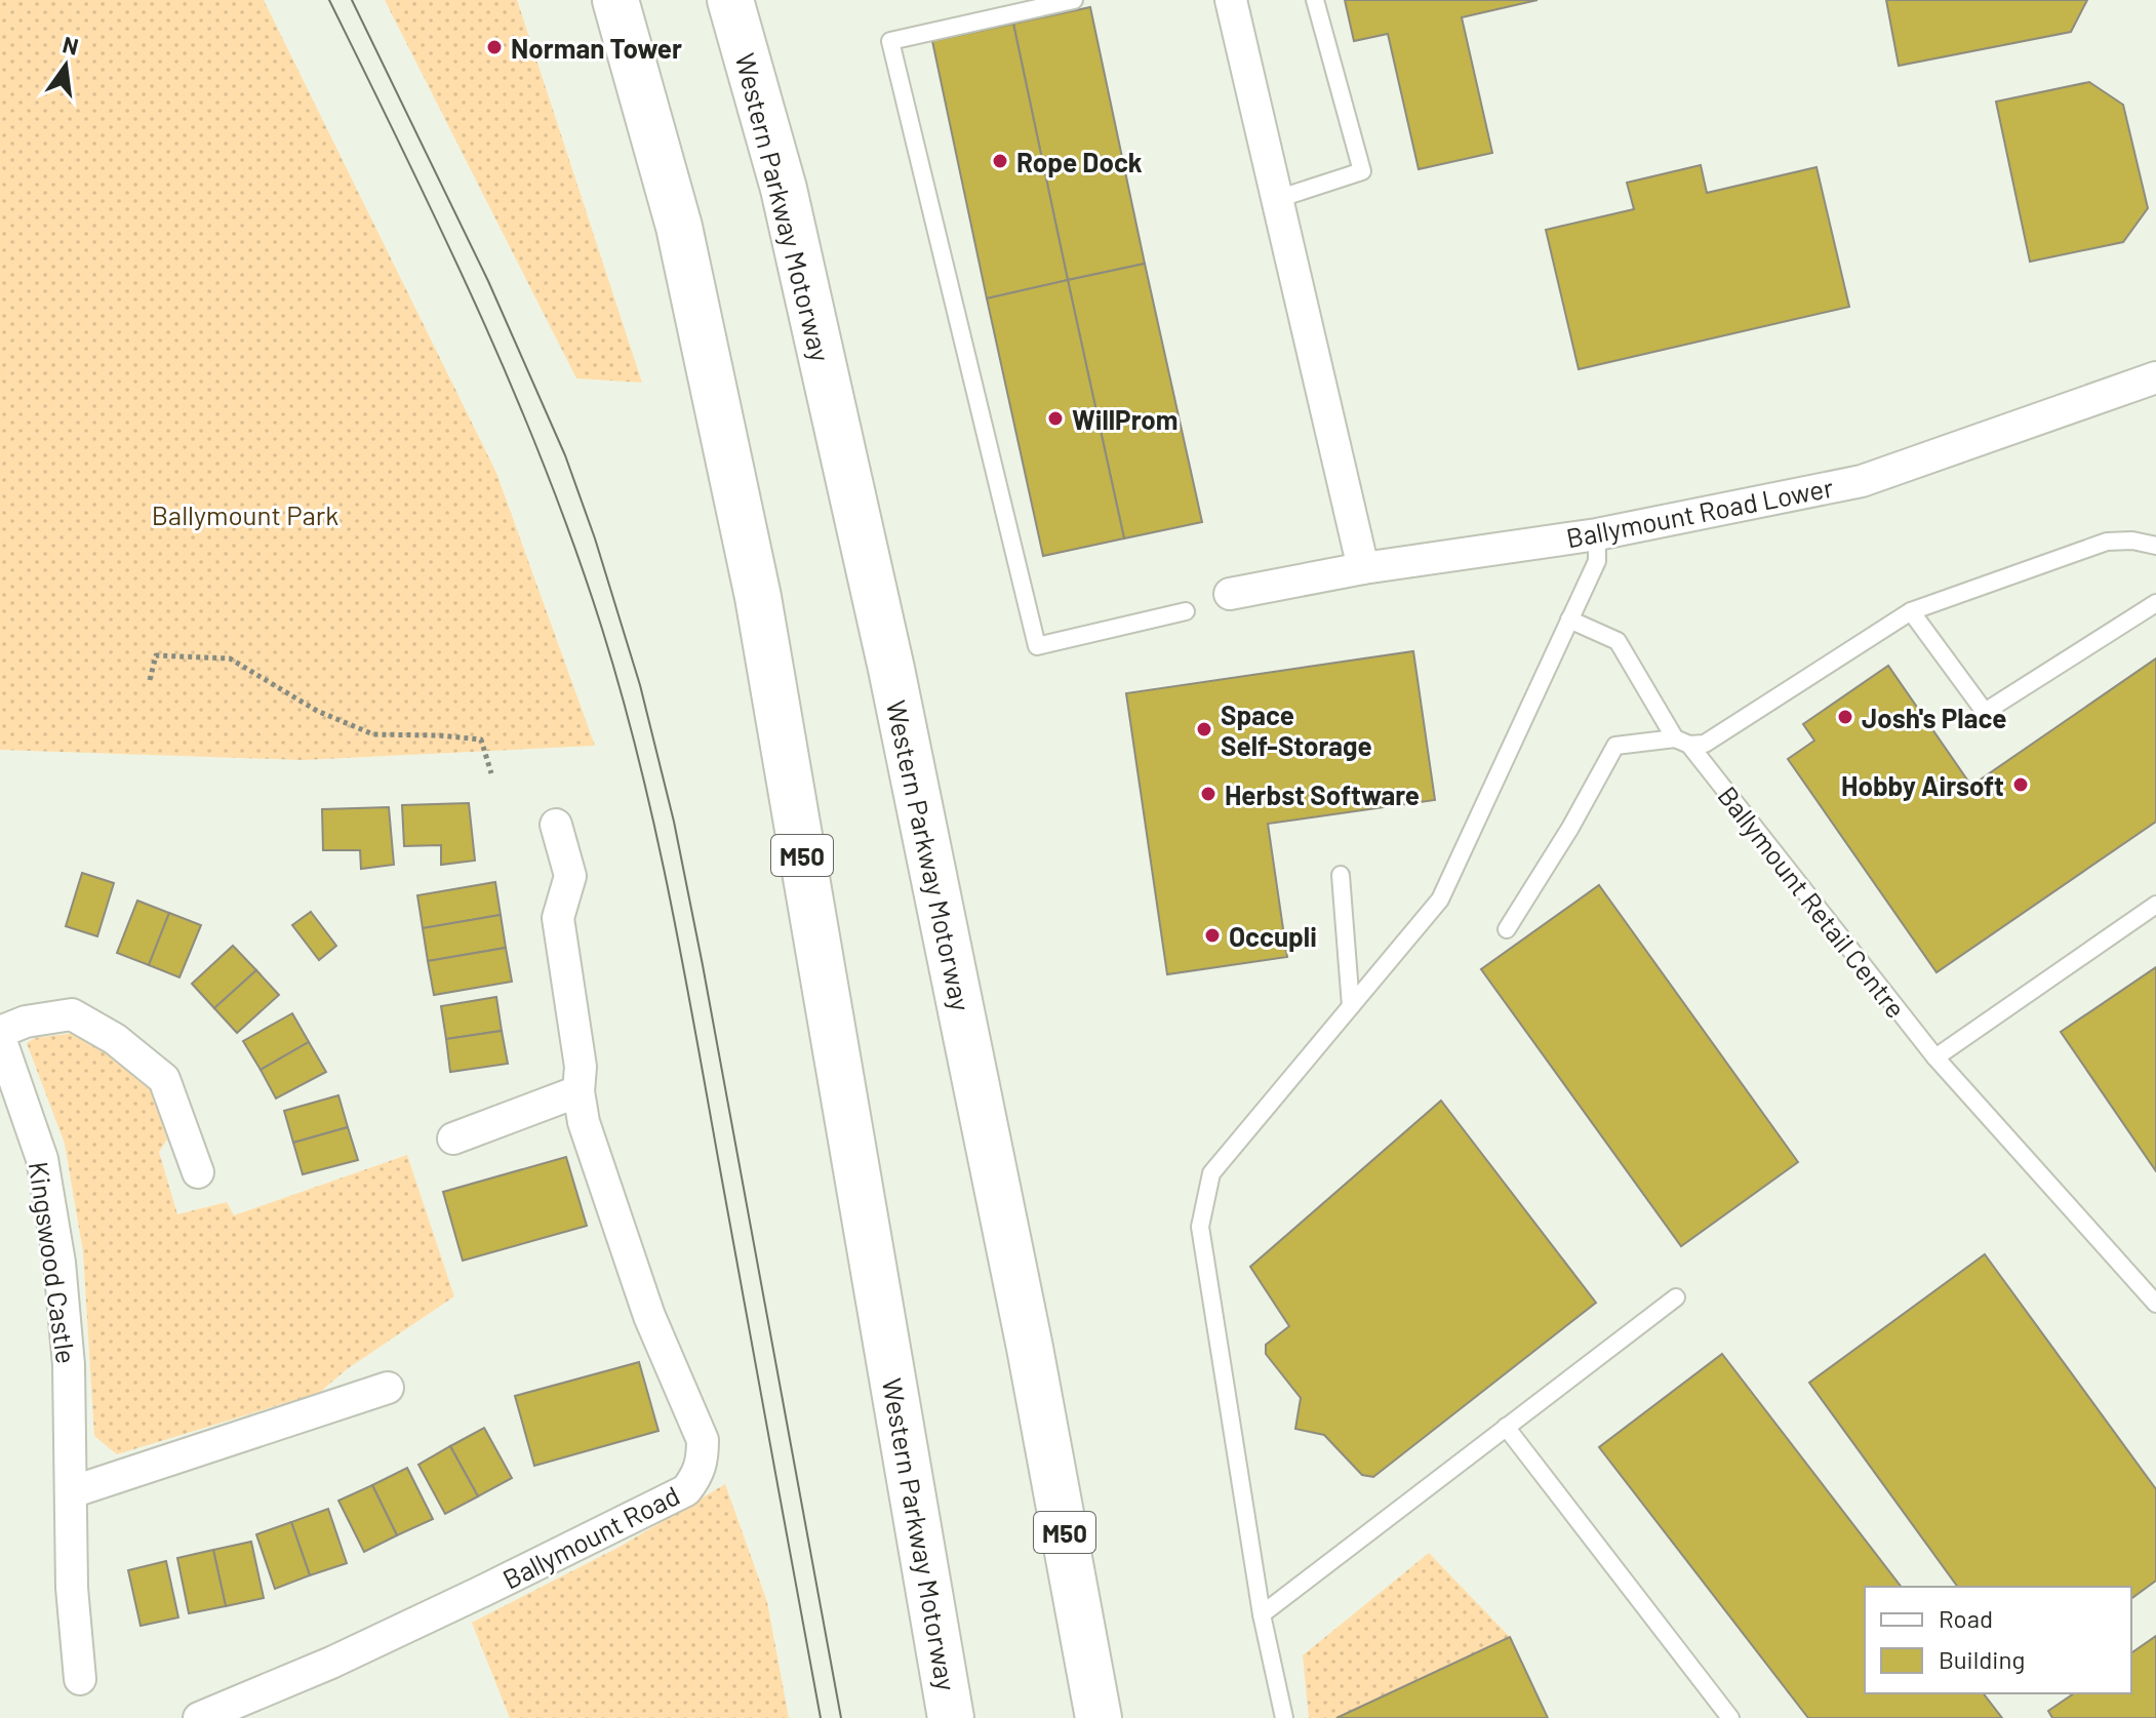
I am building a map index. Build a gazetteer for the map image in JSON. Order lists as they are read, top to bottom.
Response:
{
  "streets": {
    "highway": ["Western Parkway Motorway", "M50"],
    "street": ["Ballymount Road Lower", "Kingswood Castle", "Ballymount Road"],
    "lane": ["Ballymount Retail Centre"]
  },
  "parks": ["Ballymount Park"],
  "places": [
    "Norman Tower",
    "Rope Dock",
    "WillProm",
    "Josh's Place",
    "Space Self-Storage",
    "Hobby Airsoft",
    "Herbst Software",
    "Occupli"
  ],
  "legend": ["Road", "Building"],
  "north": "top"
}
